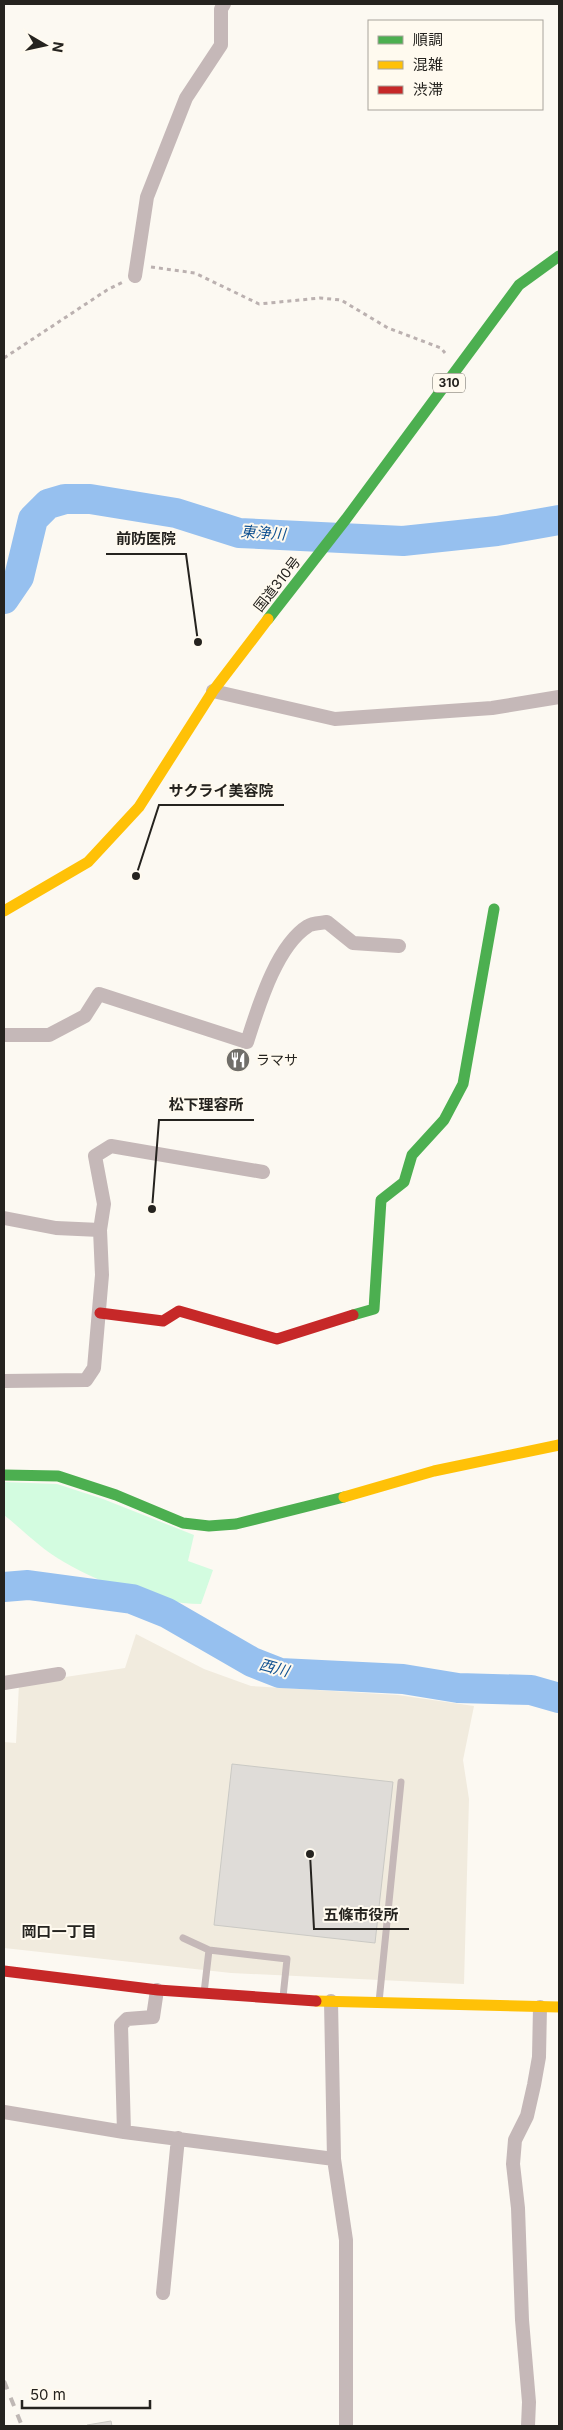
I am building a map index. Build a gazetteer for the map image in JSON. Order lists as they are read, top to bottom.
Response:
{
  "streets": {
    "main road": ["310", "国道310号"]
  },
  "districts": ["岡口一丁目"],
  "water": ["東浄川", "西川"],
  "places": {
    "other": [
      "前防医院",
      "サクライ美容院",
      "松下理容所",
      "五條市役所"
    ],
    "restaurant": ["ラマサ"]
  },
  "legend": ["順調", "混雑", "渋滞"],
  "scale_bar": "50 m",
  "north": "right"
}
